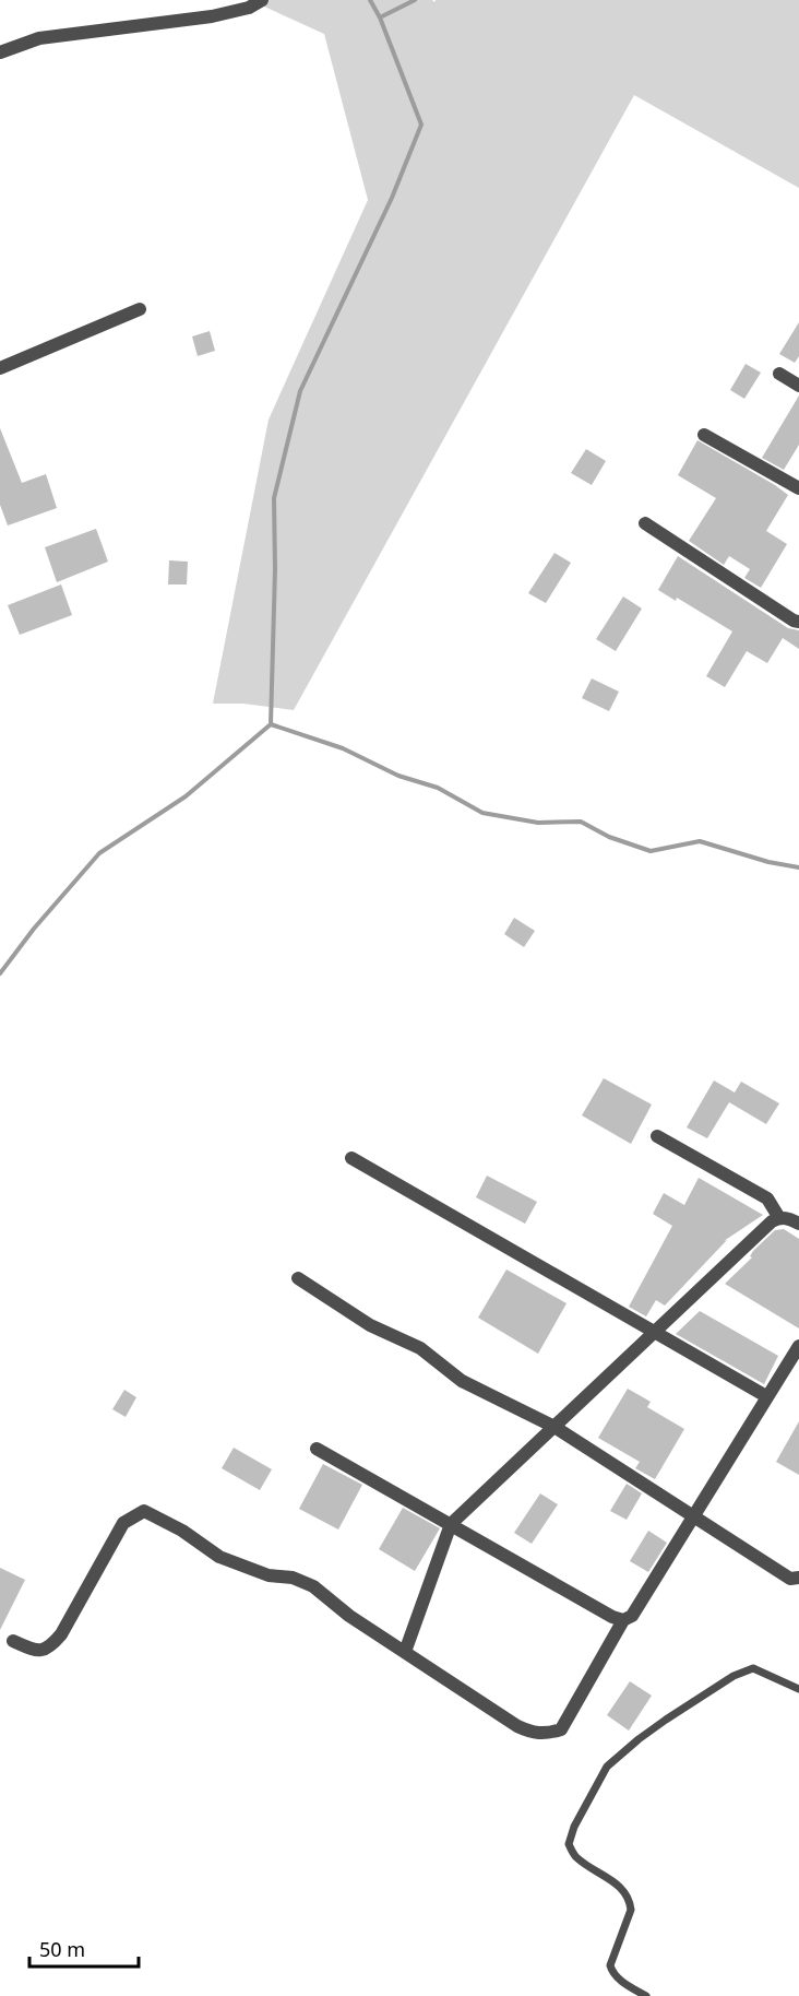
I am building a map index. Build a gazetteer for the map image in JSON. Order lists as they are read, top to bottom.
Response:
{
  "scale_bar": "50 m"
}
